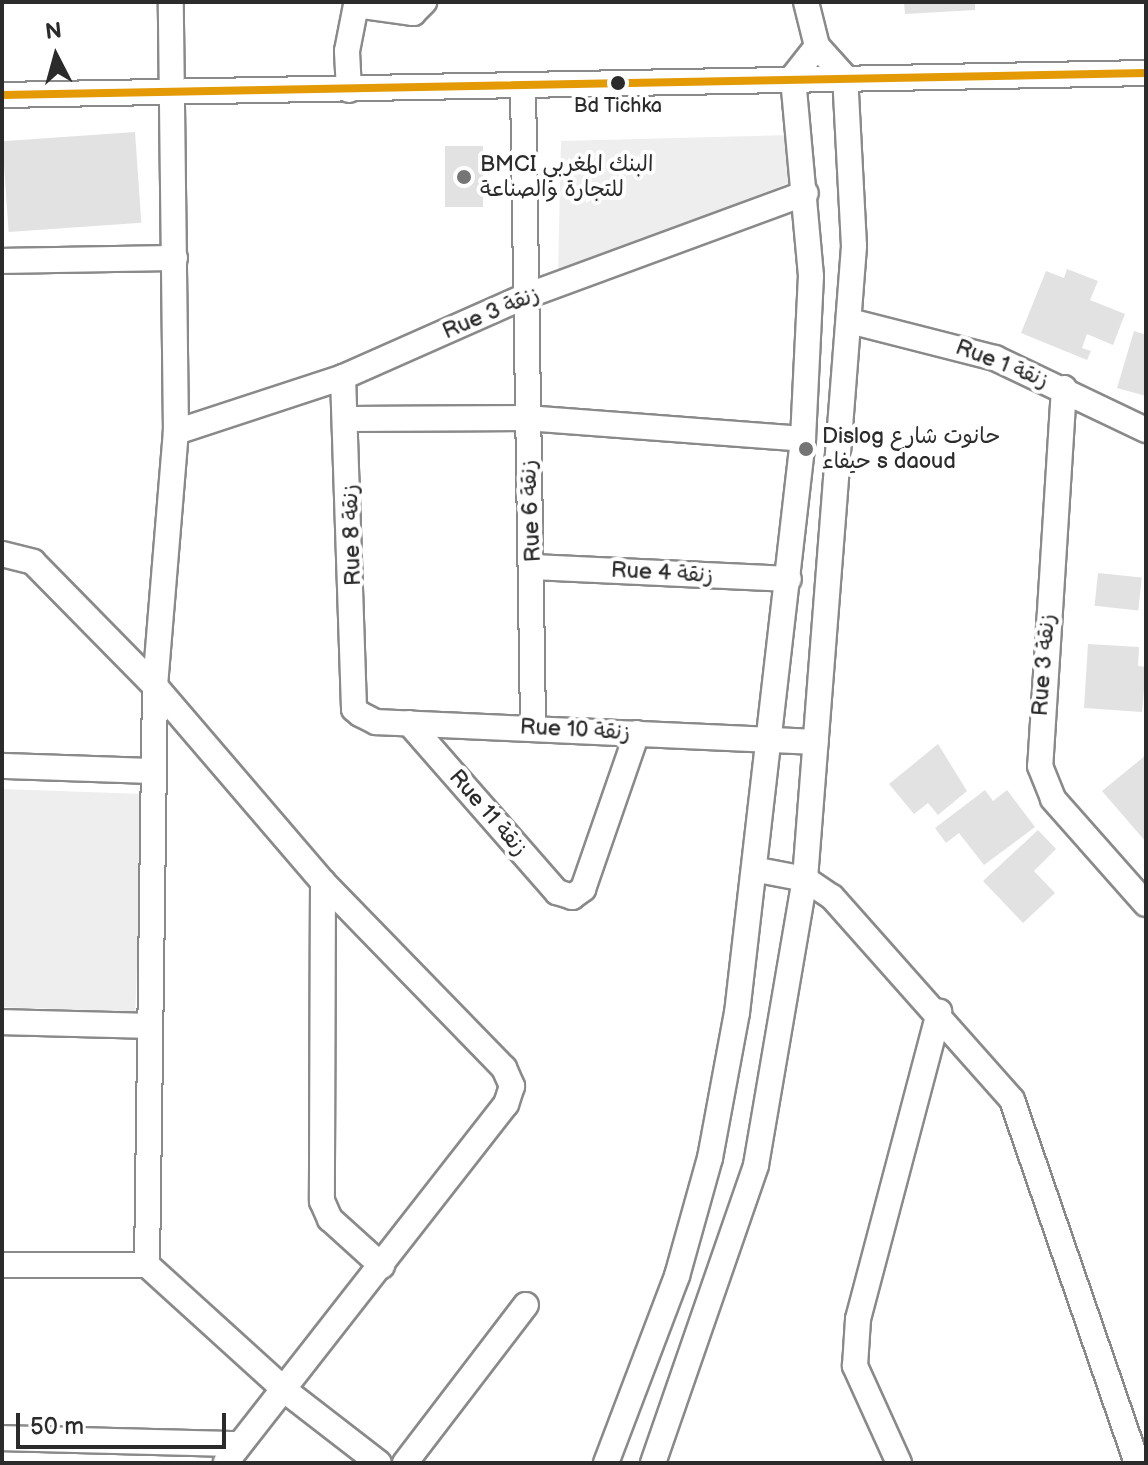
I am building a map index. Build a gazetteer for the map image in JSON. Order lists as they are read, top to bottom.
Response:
{
  "streets": {
    "street": [
      "Rue 3 زنقة",
      "Rue 1 زنقة",
      "Rue 6 زنقة",
      "Rue 8 زنقة",
      "Rue 4 زنقة",
      "Rue 10 زنقة",
      "Rue 11 زنقة"
    ]
  },
  "crossings": [
    ["Rue 3 زنقة", "Rue 1 زنقة"],
    ["Rue 3 زنقة", "Rue 6 زنقة"],
    ["Rue 3 زنقة", "Rue 8 زنقة"],
    ["Rue 6 زنقة", "Rue 4 زنقة"],
    ["Rue 6 زنقة", "Rue 10 زنقة"],
    ["Rue 8 زنقة", "Rue 10 زنقة"],
    ["Rue 10 زنقة", "Rue 11 زنقة"]
  ],
  "places": ["Bd Tichka", "BMCI البنك المغربي للتجارة والصناعة", "Dislog حانوت شارع حيفاء s daoud"],
  "scale_bar": "50 m",
  "north": "top"
}
